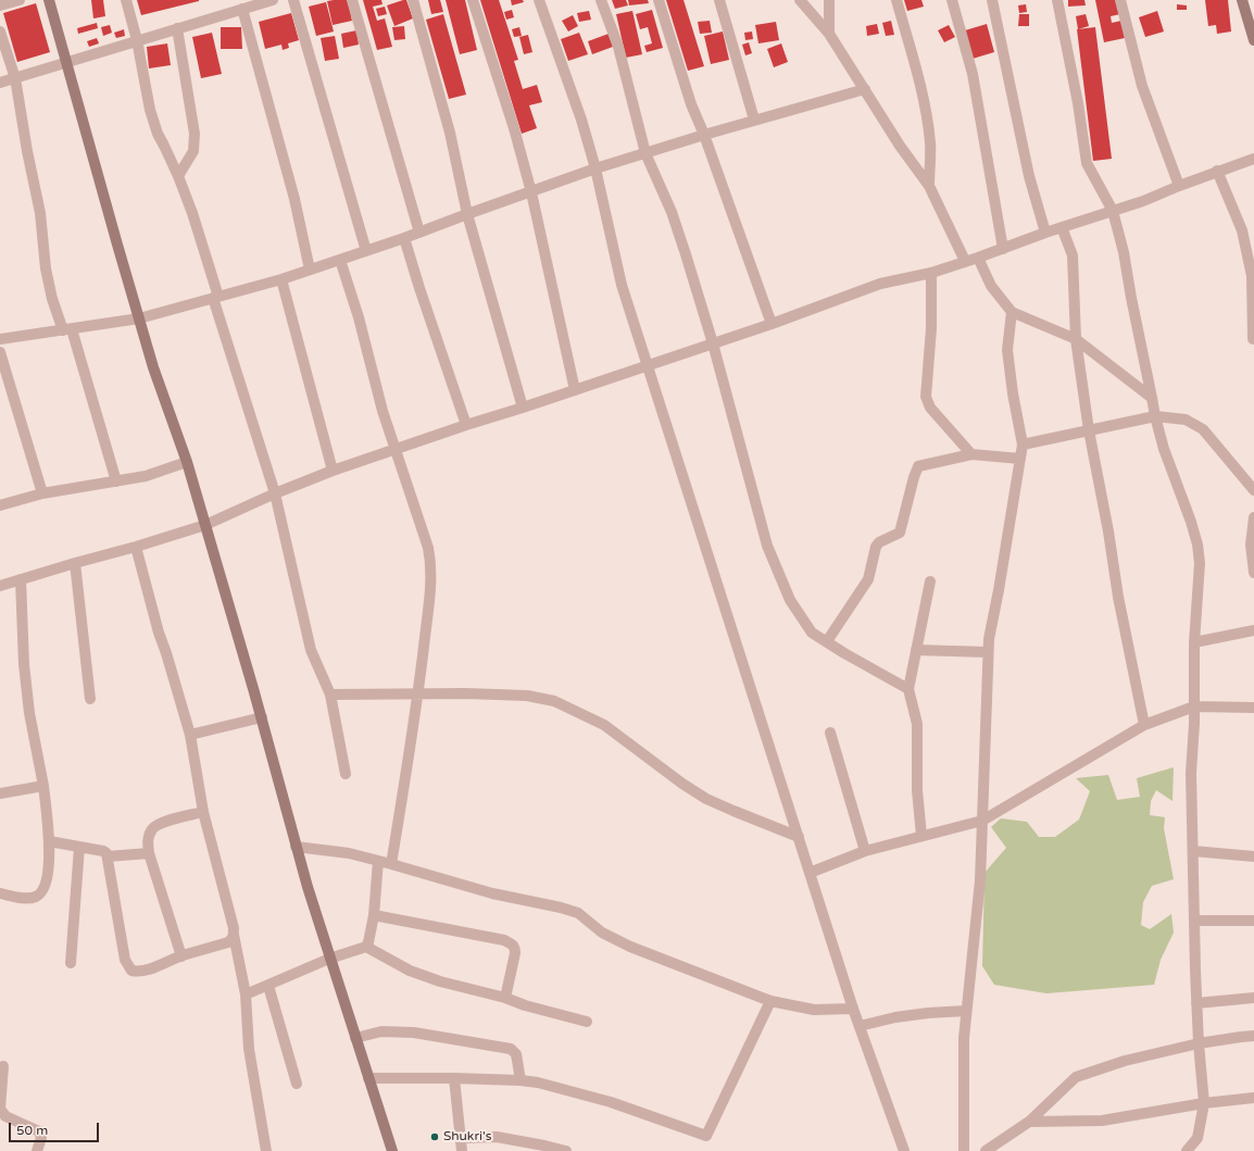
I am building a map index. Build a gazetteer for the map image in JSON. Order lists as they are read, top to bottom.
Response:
{
  "places": ["Shukri's"],
  "scale_bar": "50 m"
}
